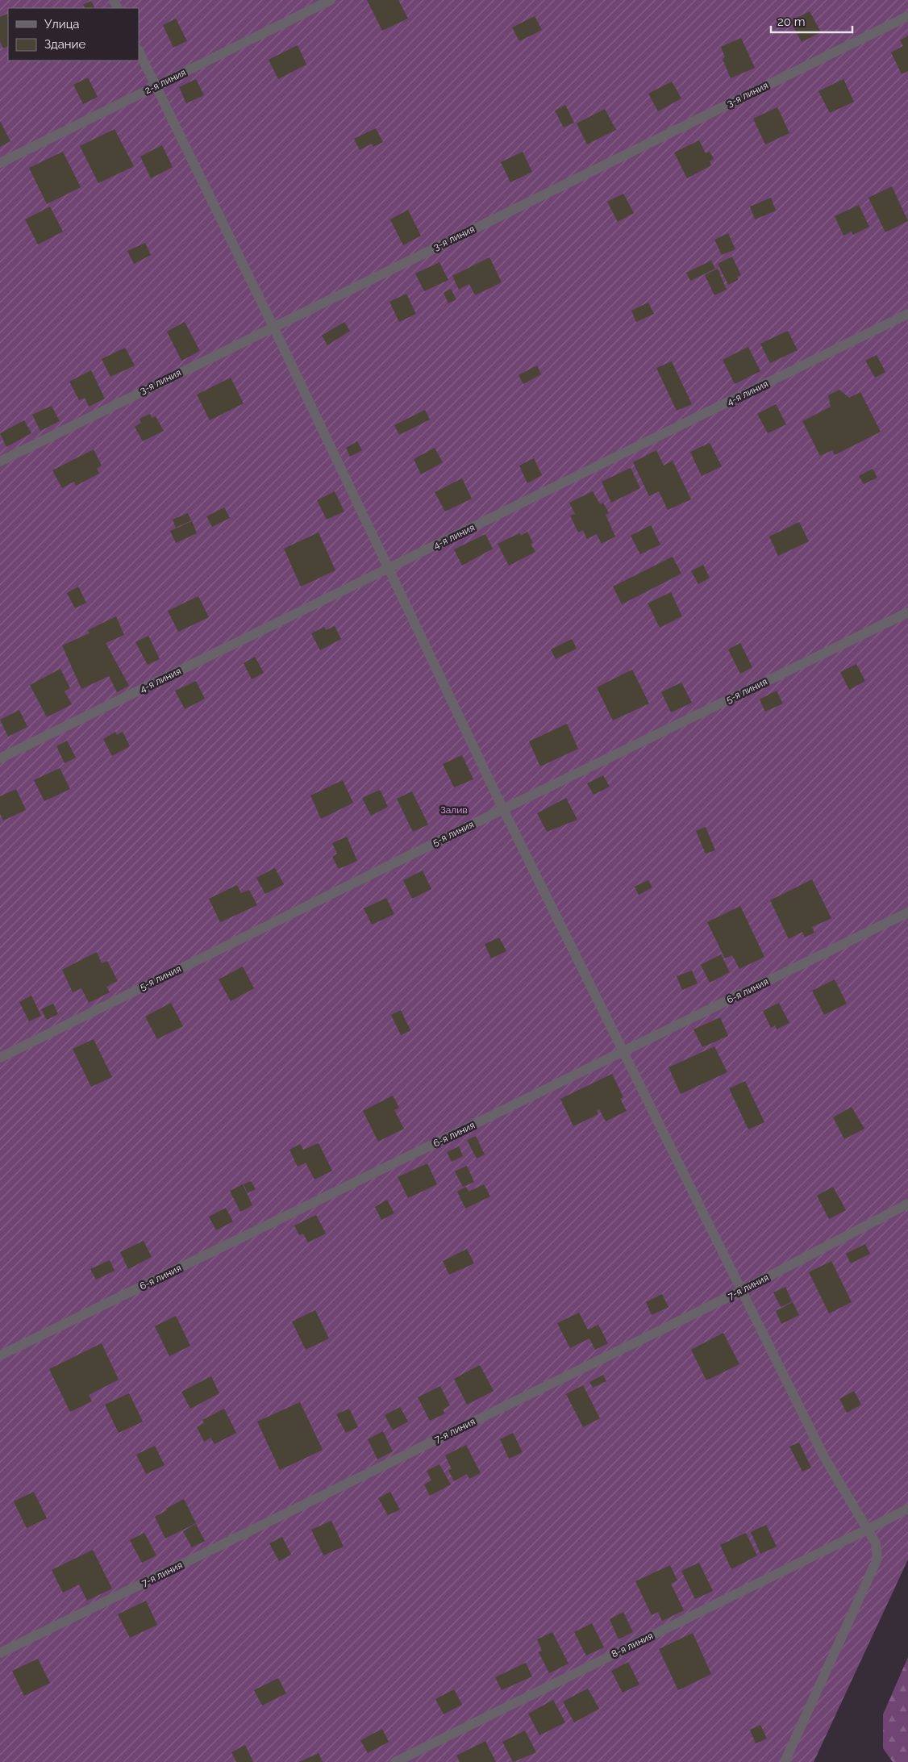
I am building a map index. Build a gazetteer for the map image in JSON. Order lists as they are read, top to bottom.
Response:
{
  "streets": {
    "street": [
      "2-я линия",
      "3-я линия",
      "4-я линия",
      "5-я линия",
      "6-я линия",
      "7-я линия",
      "8-я линия"
    ]
  },
  "parks": ["Залив"],
  "legend": ["Улица", "Здание"],
  "scale_bar": "20 m"
}
